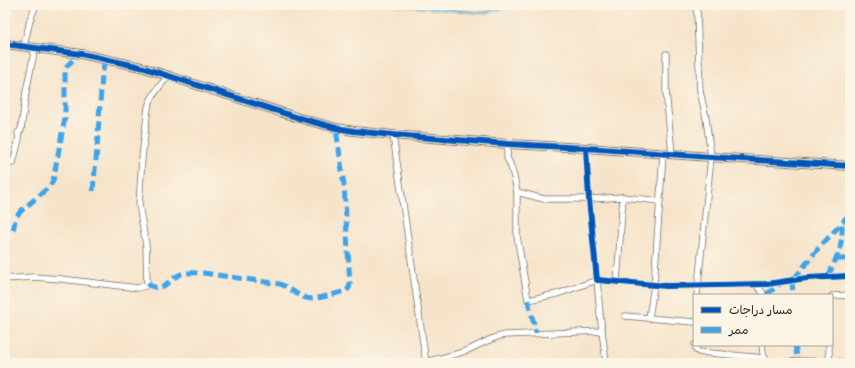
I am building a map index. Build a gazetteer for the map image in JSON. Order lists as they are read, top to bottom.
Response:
{
  "legend": ["مسار دراجات", "ممر"]
}
